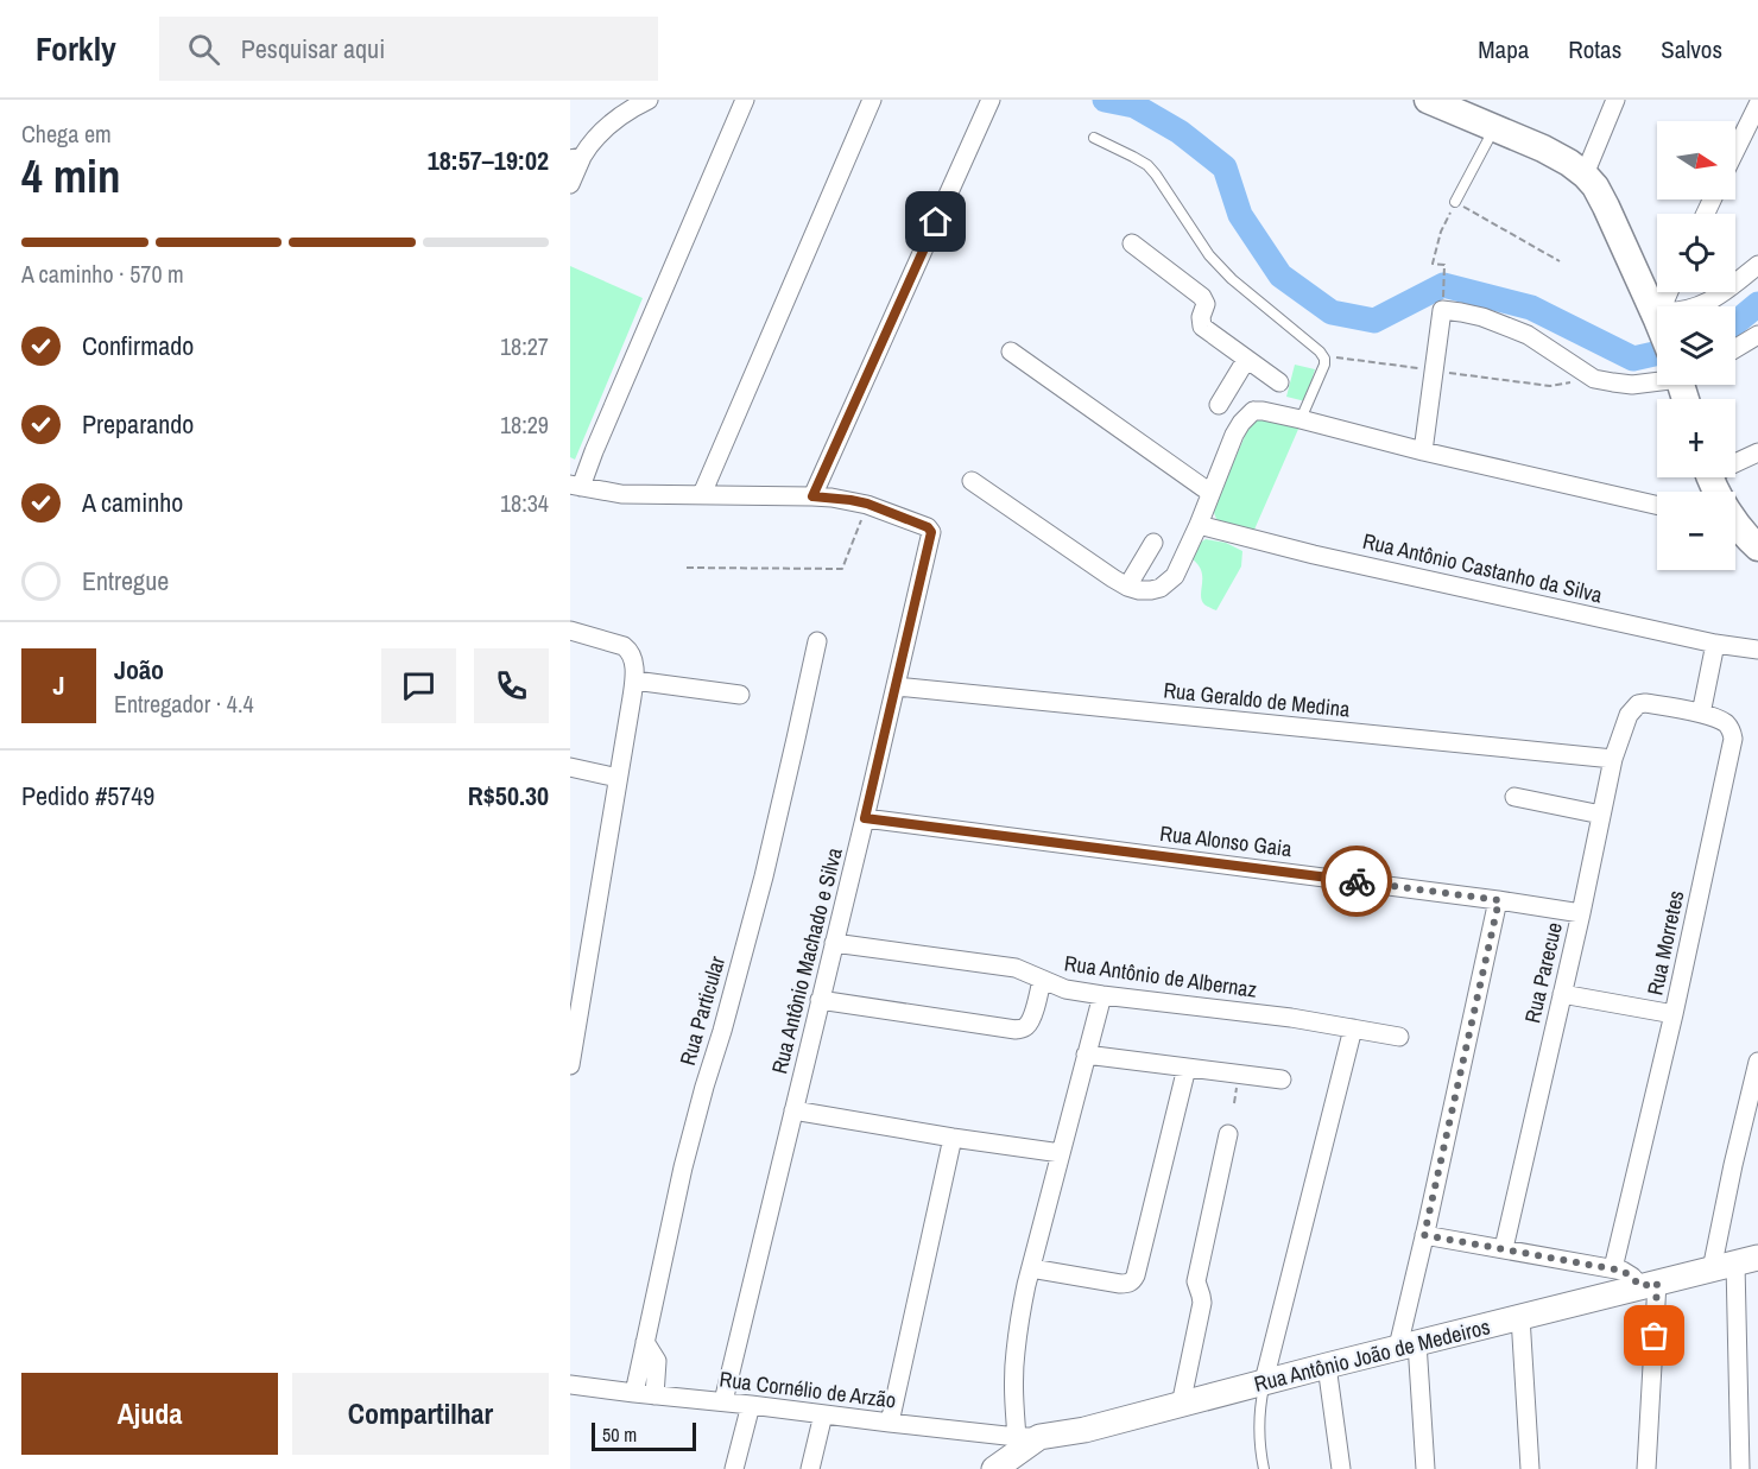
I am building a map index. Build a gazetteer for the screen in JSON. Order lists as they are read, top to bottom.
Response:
{
  "streets": {
    "street": [
      "Rua Antônio Castanho da Silva",
      "Rua Geraldo de Medina",
      "Rua Alonso Gaia",
      "Rua Morretes",
      "Rua Antônio Machado e Silva",
      "Rua Parecue",
      "Rua Antônio de Albernaz",
      "Rua Particular",
      "Rua Antônio João de Medeiros",
      "Rua Cornélio de Arzão"
    ]
  },
  "crossings": [
    ["Rua Geraldo de Medina", "Rua Antônio Machado e Silva"],
    ["Rua Geraldo de Medina", "Rua Parecue"],
    ["Rua Alonso Gaia", "Rua Antônio Machado e Silva"],
    ["Rua Alonso Gaia", "Rua Parecue"],
    ["Rua Morretes", "Rua Parecue"],
    ["Rua Antônio Machado e Silva", "Rua Antônio de Albernaz"],
    ["Rua Antônio Machado e Silva", "Rua Cornélio de Arzão"],
    ["Rua Particular", "Rua Cornélio de Arzão"],
    ["Rua Antônio João de Medeiros", "Rua Cornélio de Arzão"]
  ],
  "scale_bar": "50 m",
  "north": "right",
  "page": {
    "header": "Forkly",
    "search": "Pesquisar aqui",
    "nav": ["Mapa", "Rotas", "Salvos"],
    "heading": ["4 min", "Chega em", "18:57–19:02"],
    "panel": [
      "João",
      "Entregador · 4.4",
      "Pedido #5749",
      "R$50.30"
    ],
    "map_buttons": ["+", "−"],
    "bar": "A caminho · 570 m",
    "list": [
      ["Confirmado", "18:27"],
      ["Preparando", "18:29"],
      ["A caminho", "18:34"],
      "Entregue"
    ],
    "round": "J",
    "buttons": ["Ajuda", "Compartilhar"],
    "scale": "50 m"
  }
}
